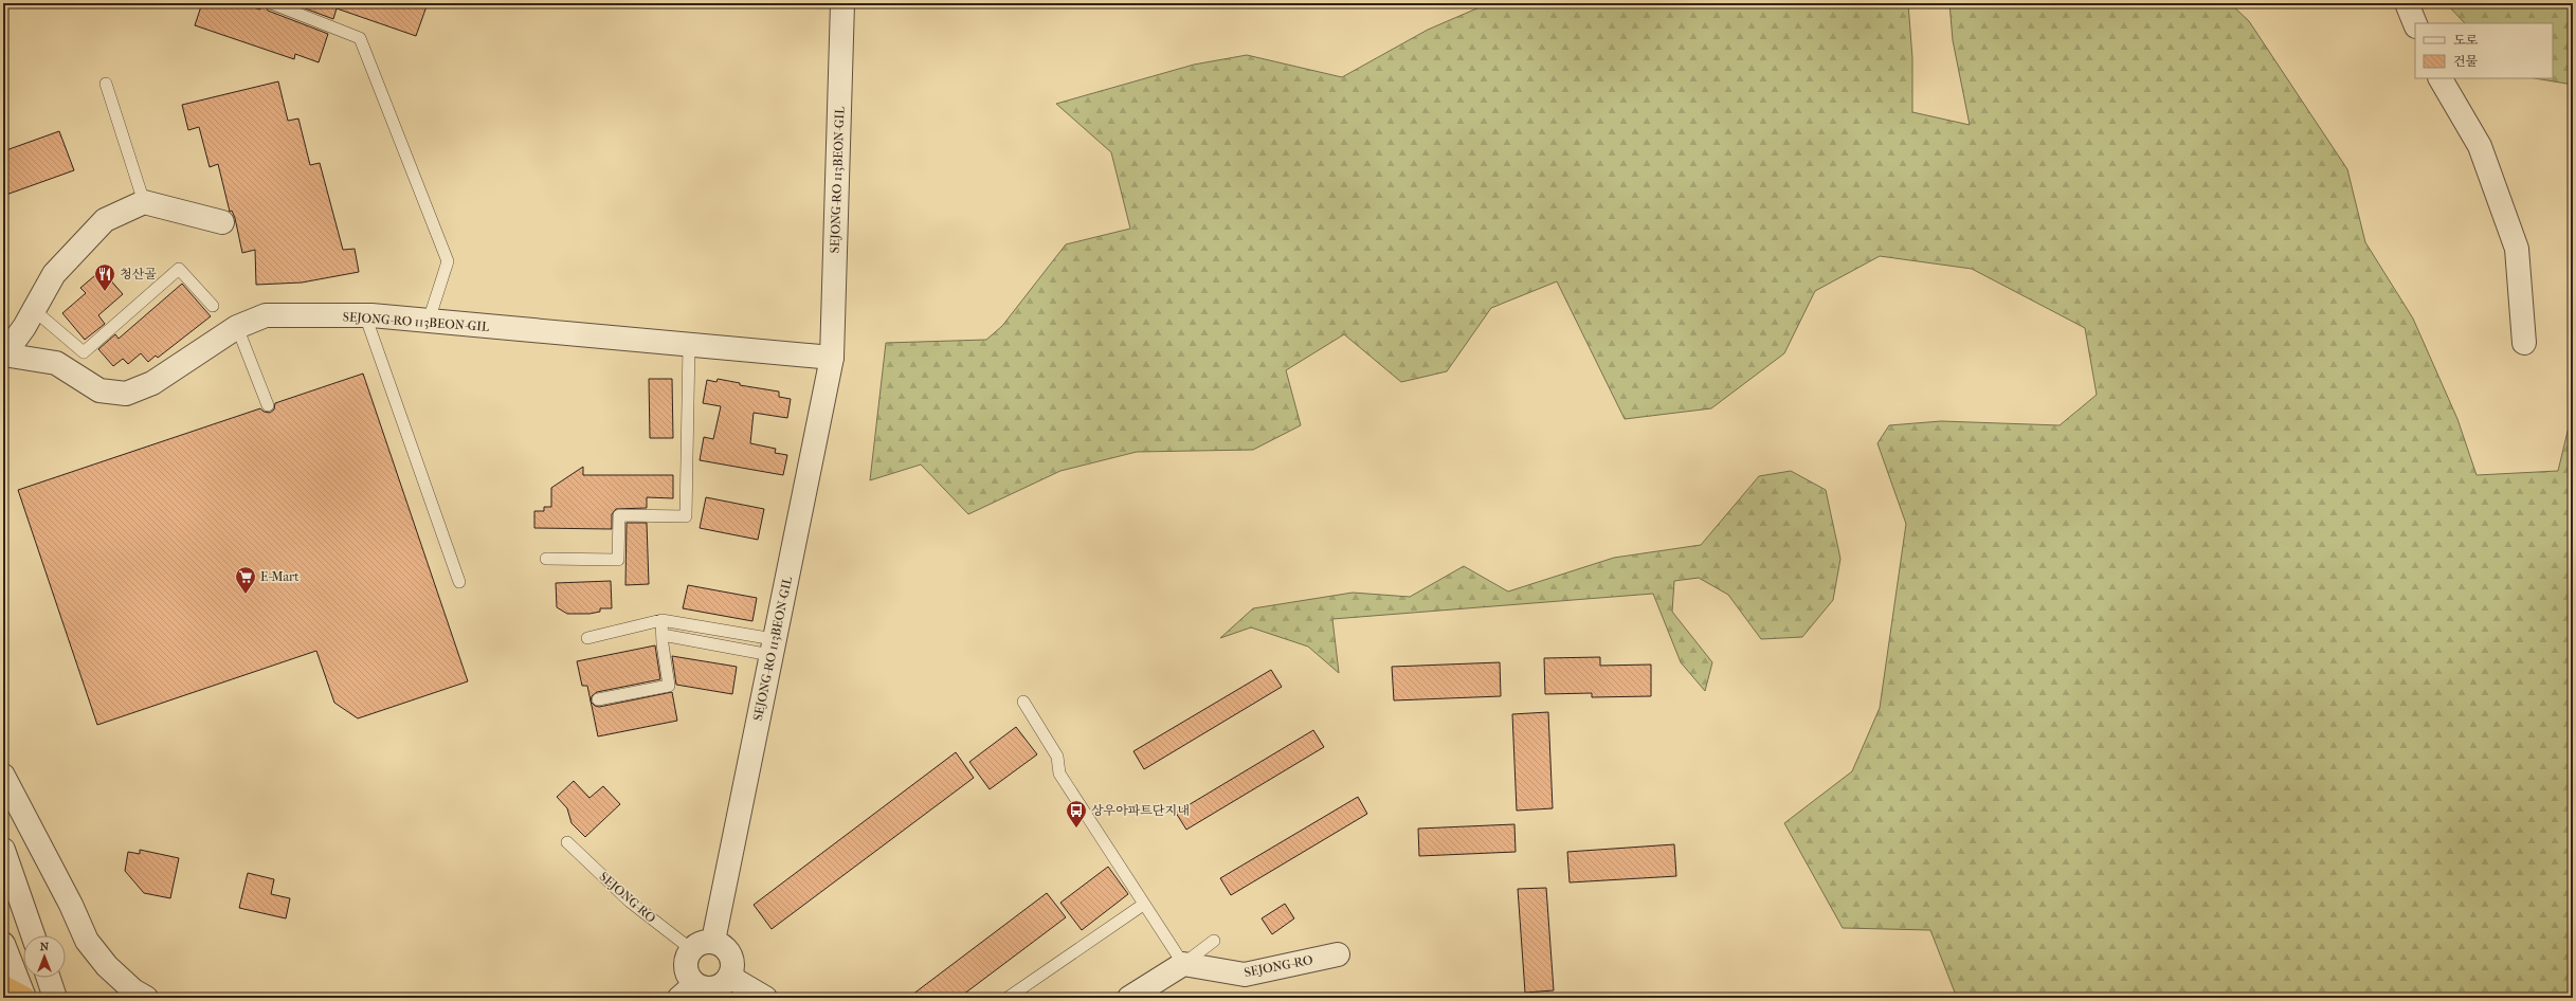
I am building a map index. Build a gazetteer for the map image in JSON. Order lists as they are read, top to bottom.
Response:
{
  "streets": {
    "street": ["SEJONG-RO 113BEON-GIL", "SEJONG-RO"]
  },
  "places": {
    "restaurant": ["청산골"],
    "supermarket": ["E-Mart"],
    "bus stop": ["상우아파트단지내"]
  },
  "legend": ["도로", "건물"],
  "north": "top"
}
